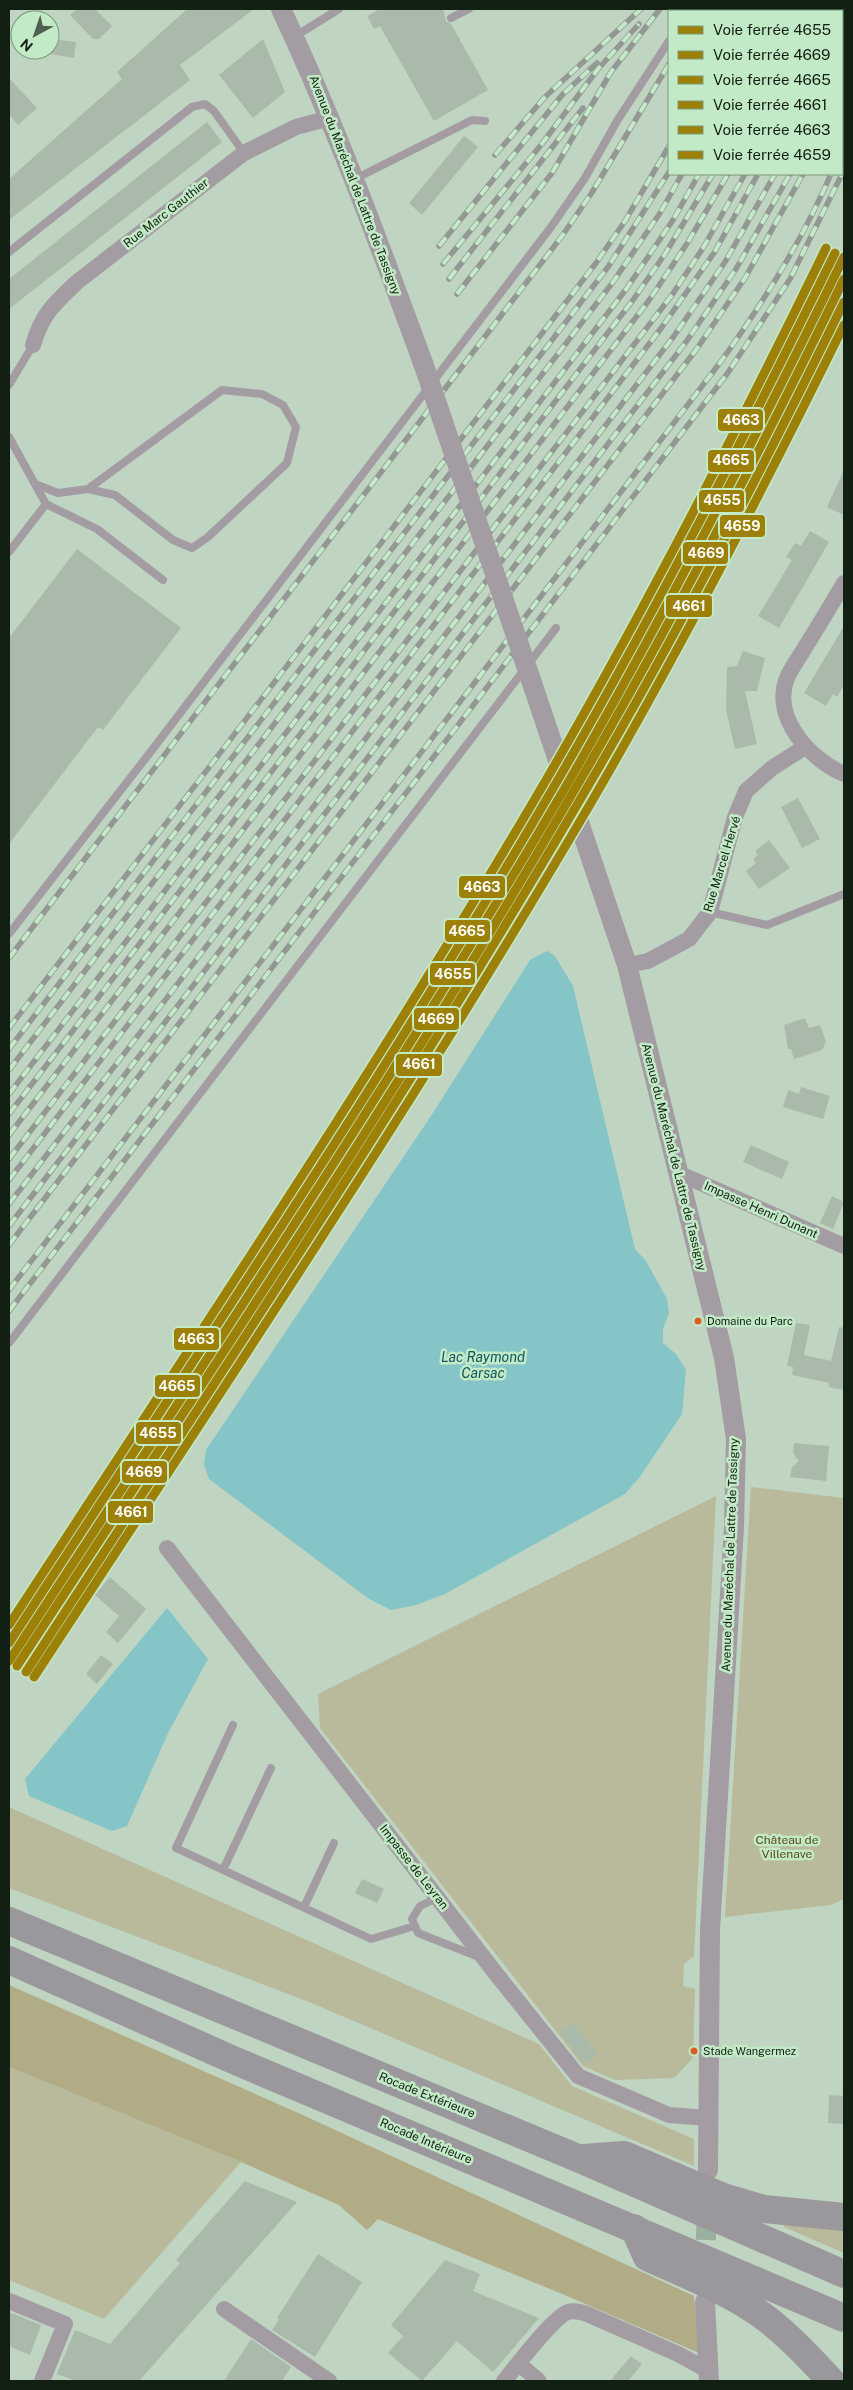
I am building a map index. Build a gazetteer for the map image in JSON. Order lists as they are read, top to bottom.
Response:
{
  "streets": {
    "highway": ["Rocade Extérieure", "Rocade Intérieure"],
    "street": [
      "Avenue du Maréchal de Lattre de Tassigny",
      "Rue Marc Gauthier",
      "Rue Marcel Hervé",
      "Impasse Henri Dunant",
      "Impasse de Leyran"
    ]
  },
  "crossings": [
    ["Avenue du Maréchal de Lattre de Tassigny", "Rue Marc Gauthier"],
    ["Avenue du Maréchal de Lattre de Tassigny", "Rue Marcel Hervé"],
    ["Avenue du Maréchal de Lattre de Tassigny", "Impasse Henri Dunant"],
    ["Avenue du Maréchal de Lattre de Tassigny", "Impasse de Leyran"]
  ],
  "water": ["Lac Raymond Carsac"],
  "parks": ["Château de Villenave"],
  "places": ["Domaine du Parc", "Stade Wangermez"],
  "lines": [
    "rail line 4663",
    "rail line 4665",
    "rail line 4655",
    "rail line 4669",
    "rail line 4661",
    "rail line 4659"
  ],
  "legend": [
    "Voie ferrée 4655",
    "Voie ferrée 4669",
    "Voie ferrée 4665",
    "Voie ferrée 4661",
    "Voie ferrée 4663",
    "Voie ferrée 4659"
  ],
  "north": "bottom left"
}
